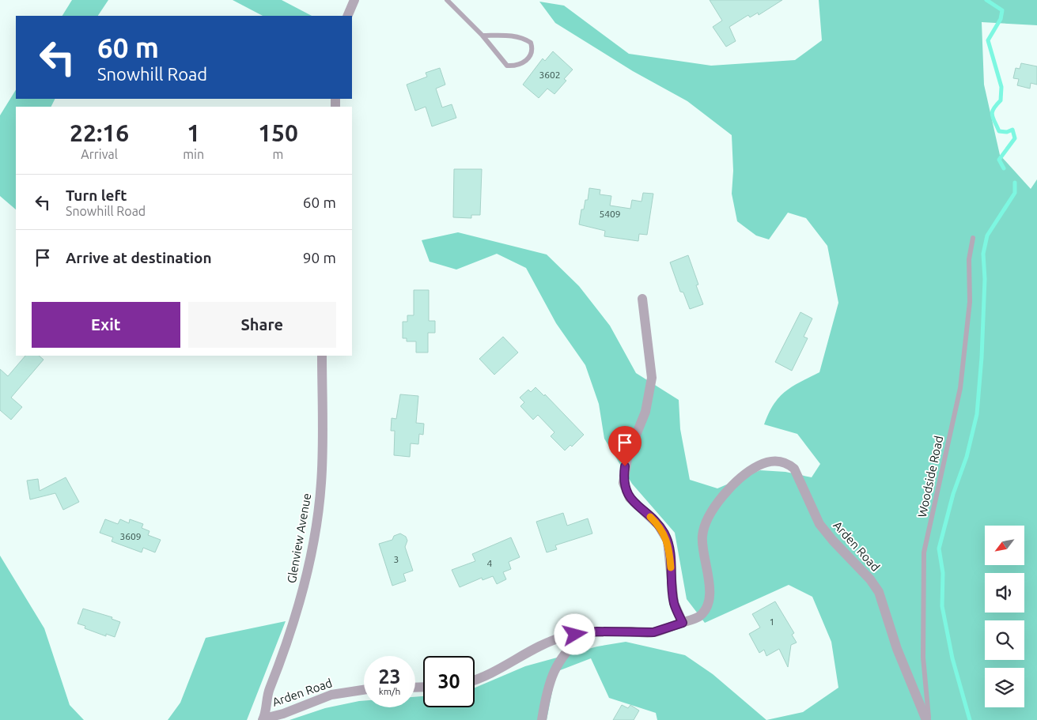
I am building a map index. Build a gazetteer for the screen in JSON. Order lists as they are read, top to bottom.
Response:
{
  "streets": {
    "street": ["Glenview Avenue", "Arden Road"],
    "lane": ["Woodside Road"]
  },
  "crossings": [
    ["Woodside Road", "Arden Road"],
    ["Glenview Avenue", "Arden Road"]
  ],
  "house_numbers": [
    "3602",
    "5409",
    "3609",
    "3",
    "4",
    "1"
  ],
  "north": "bottom left",
  "page": {
    "turn": ["60 m", "Snowhill Road"],
    "eta": [
      "22:16",
      "Arrival",
      "1",
      "min",
      "150",
      "m"
    ],
    "list": [
      {
        "name": "Turn left",
        "note": "Snowhill Road",
        "value": "60 m"
      },
      {
        "name": "Arrive at destination",
        "value": "90 m"
      }
    ],
    "buttons": ["Exit", "Share"],
    "speed": "23 km/h",
    "limit": "30"
  }
}
